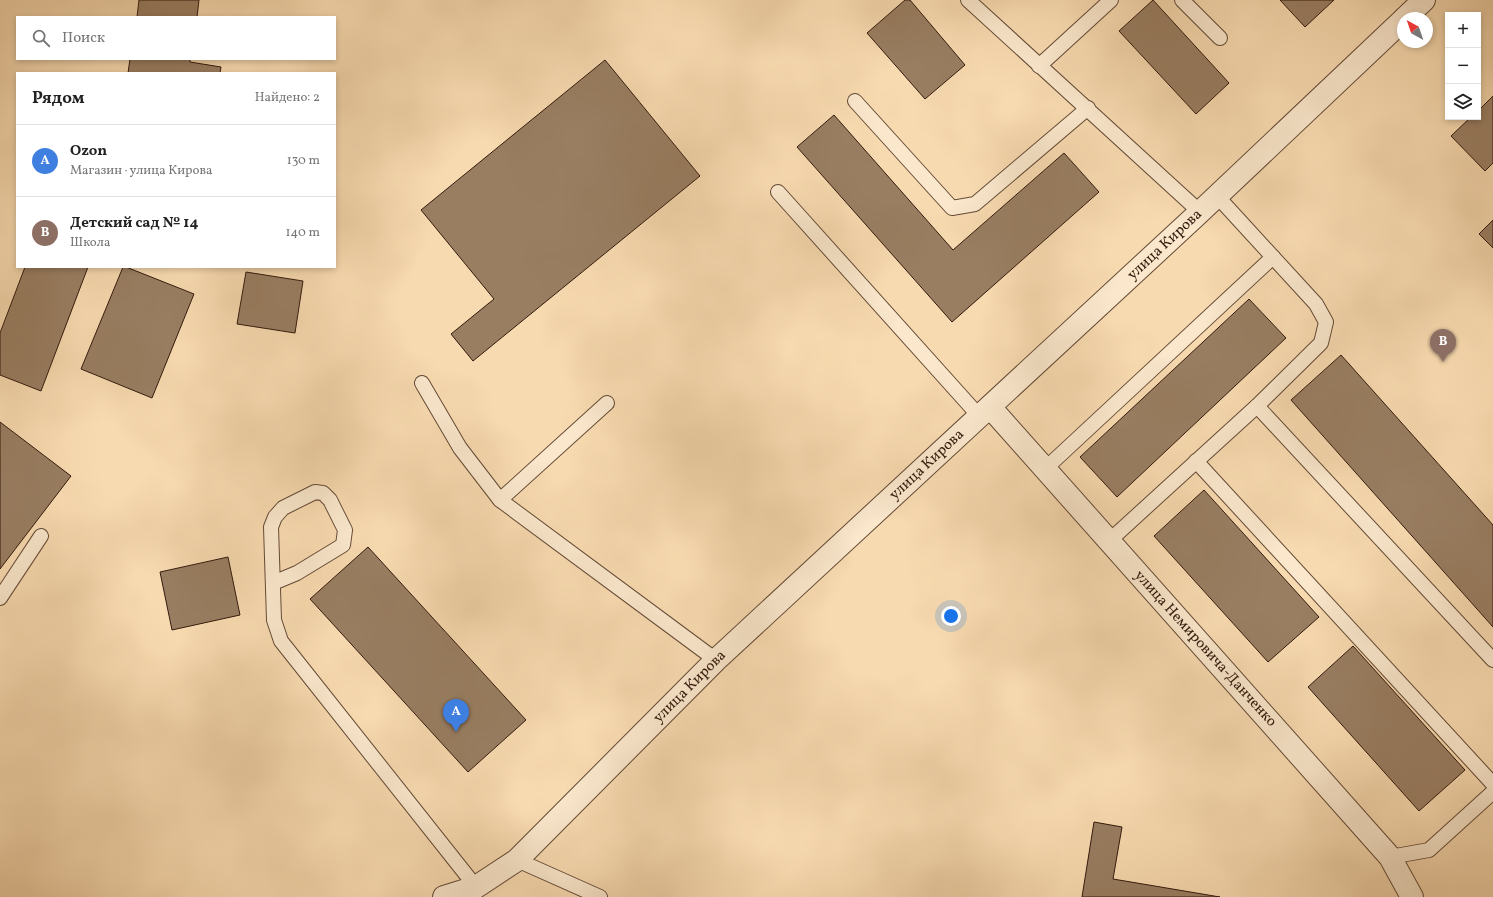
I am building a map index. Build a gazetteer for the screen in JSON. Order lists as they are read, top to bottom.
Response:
{
  "streets": {
    "street": ["улица Кирова", "улица Немировича-Данченко"]
  },
  "crossings": [
    ["улица Кирова", "улица Немировича-Данченко"]
  ],
  "north": "top left",
  "page": {
    "map_buttons": ["+", "−"],
    "search": "Поиск",
    "heading": ["Рядом", "Найдено: 2"],
    "list": [
      {
        "mark": "A",
        "name": "Ozon",
        "note": "Магазин · улица Кирова",
        "value": "130 m"
      },
      {
        "mark": "B",
        "name": "Детский сад № 14",
        "note": "Школа",
        "value": "140 m"
      }
    ],
    "pins": ["B", "A"]
  }
}
